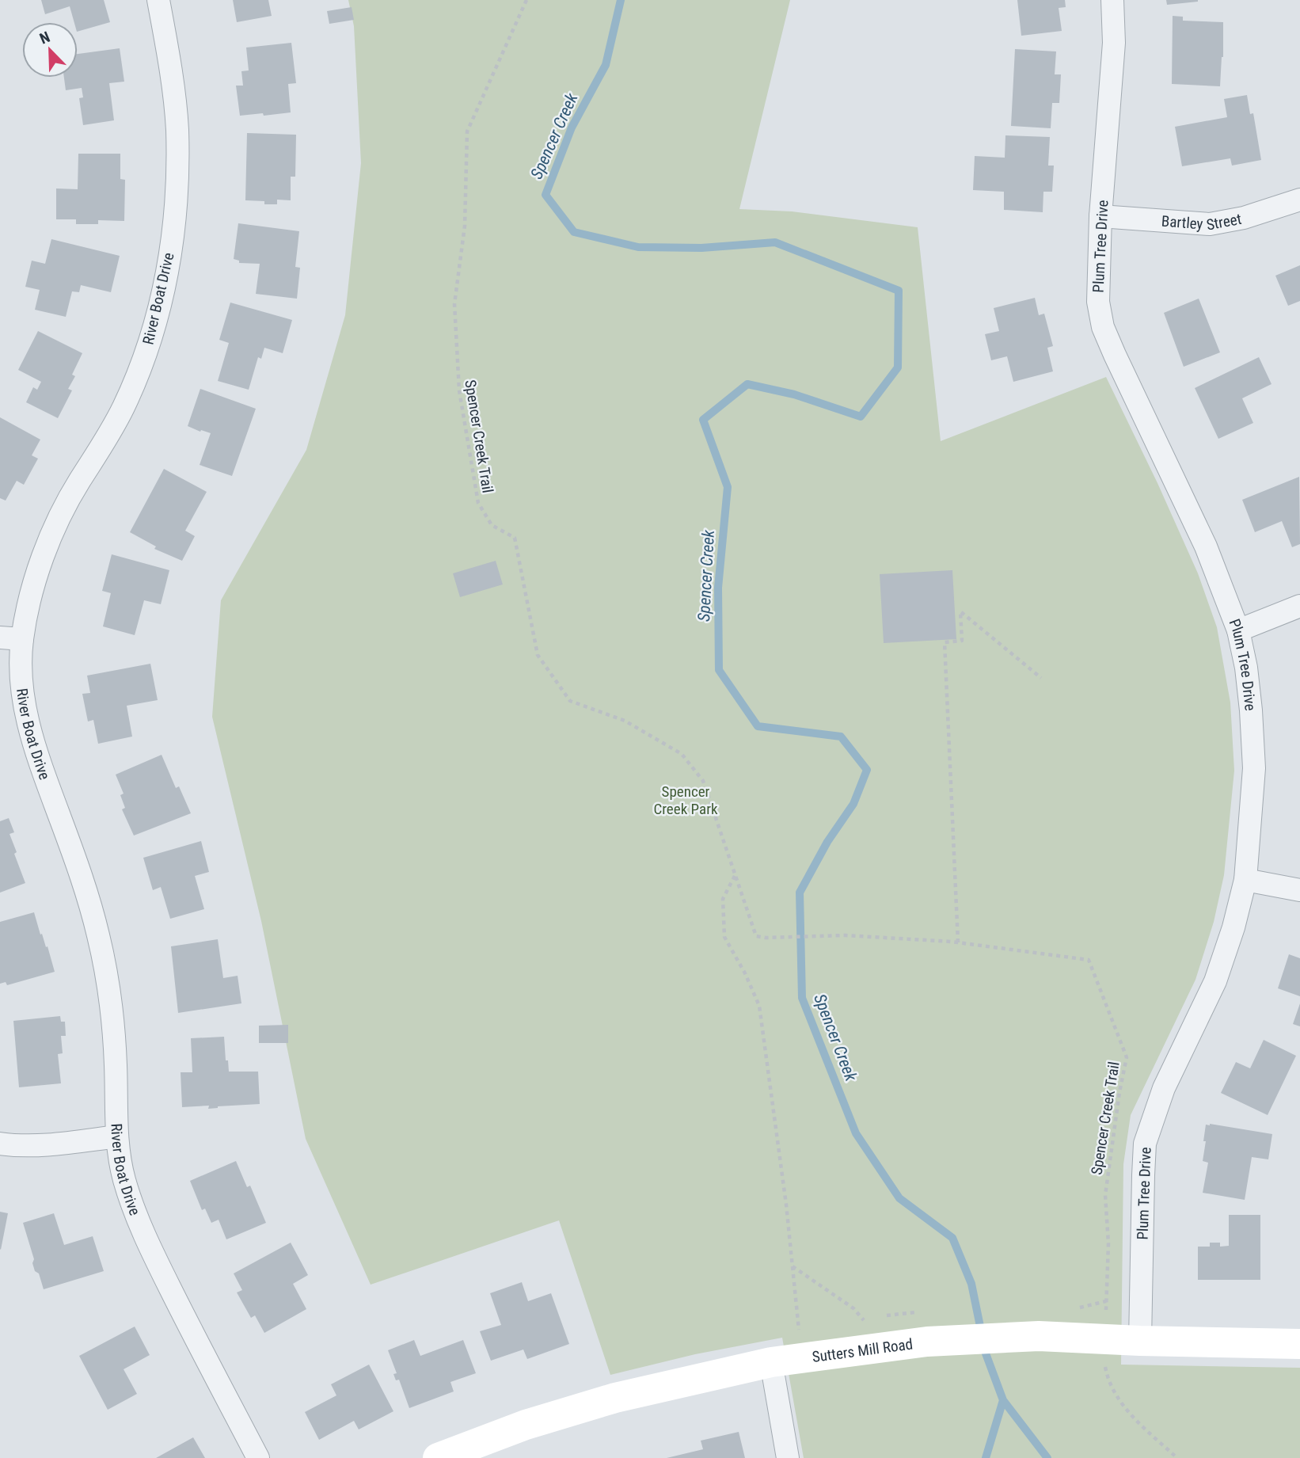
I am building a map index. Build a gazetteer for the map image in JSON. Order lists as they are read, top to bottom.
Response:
{
  "streets": {
    "street": [
      "Bartley Street",
      "Plum Tree Drive",
      "River Boat Drive",
      "Sutters Mill Road"
    ],
    "path": ["Spencer Creek Trail"]
  },
  "crossings": [
    ["Bartley Street", "Plum Tree Drive"],
    ["Plum Tree Drive", "Sutters Mill Road"],
    ["Spencer Creek Trail", "Sutters Mill Road"]
  ],
  "water": ["Spencer Creek"],
  "parks": ["Spencer Creek Park"],
  "north": "top left"
}
